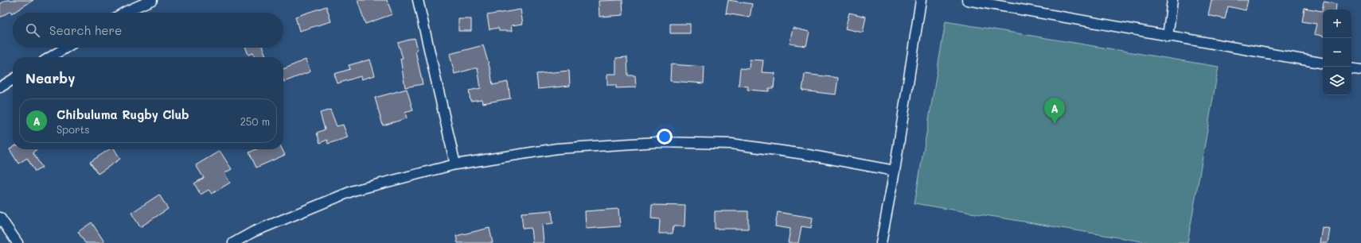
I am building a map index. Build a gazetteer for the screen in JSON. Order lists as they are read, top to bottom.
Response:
{
  "page": {
    "map_buttons": ["+", "−"],
    "search": "Search here",
    "heading": "Nearby",
    "pins": "A",
    "list": [
      {
        "mark": "A",
        "name": "Chibuluma Rugby Club",
        "note": "Sports",
        "value": "250 m"
      }
    ]
  }
}
